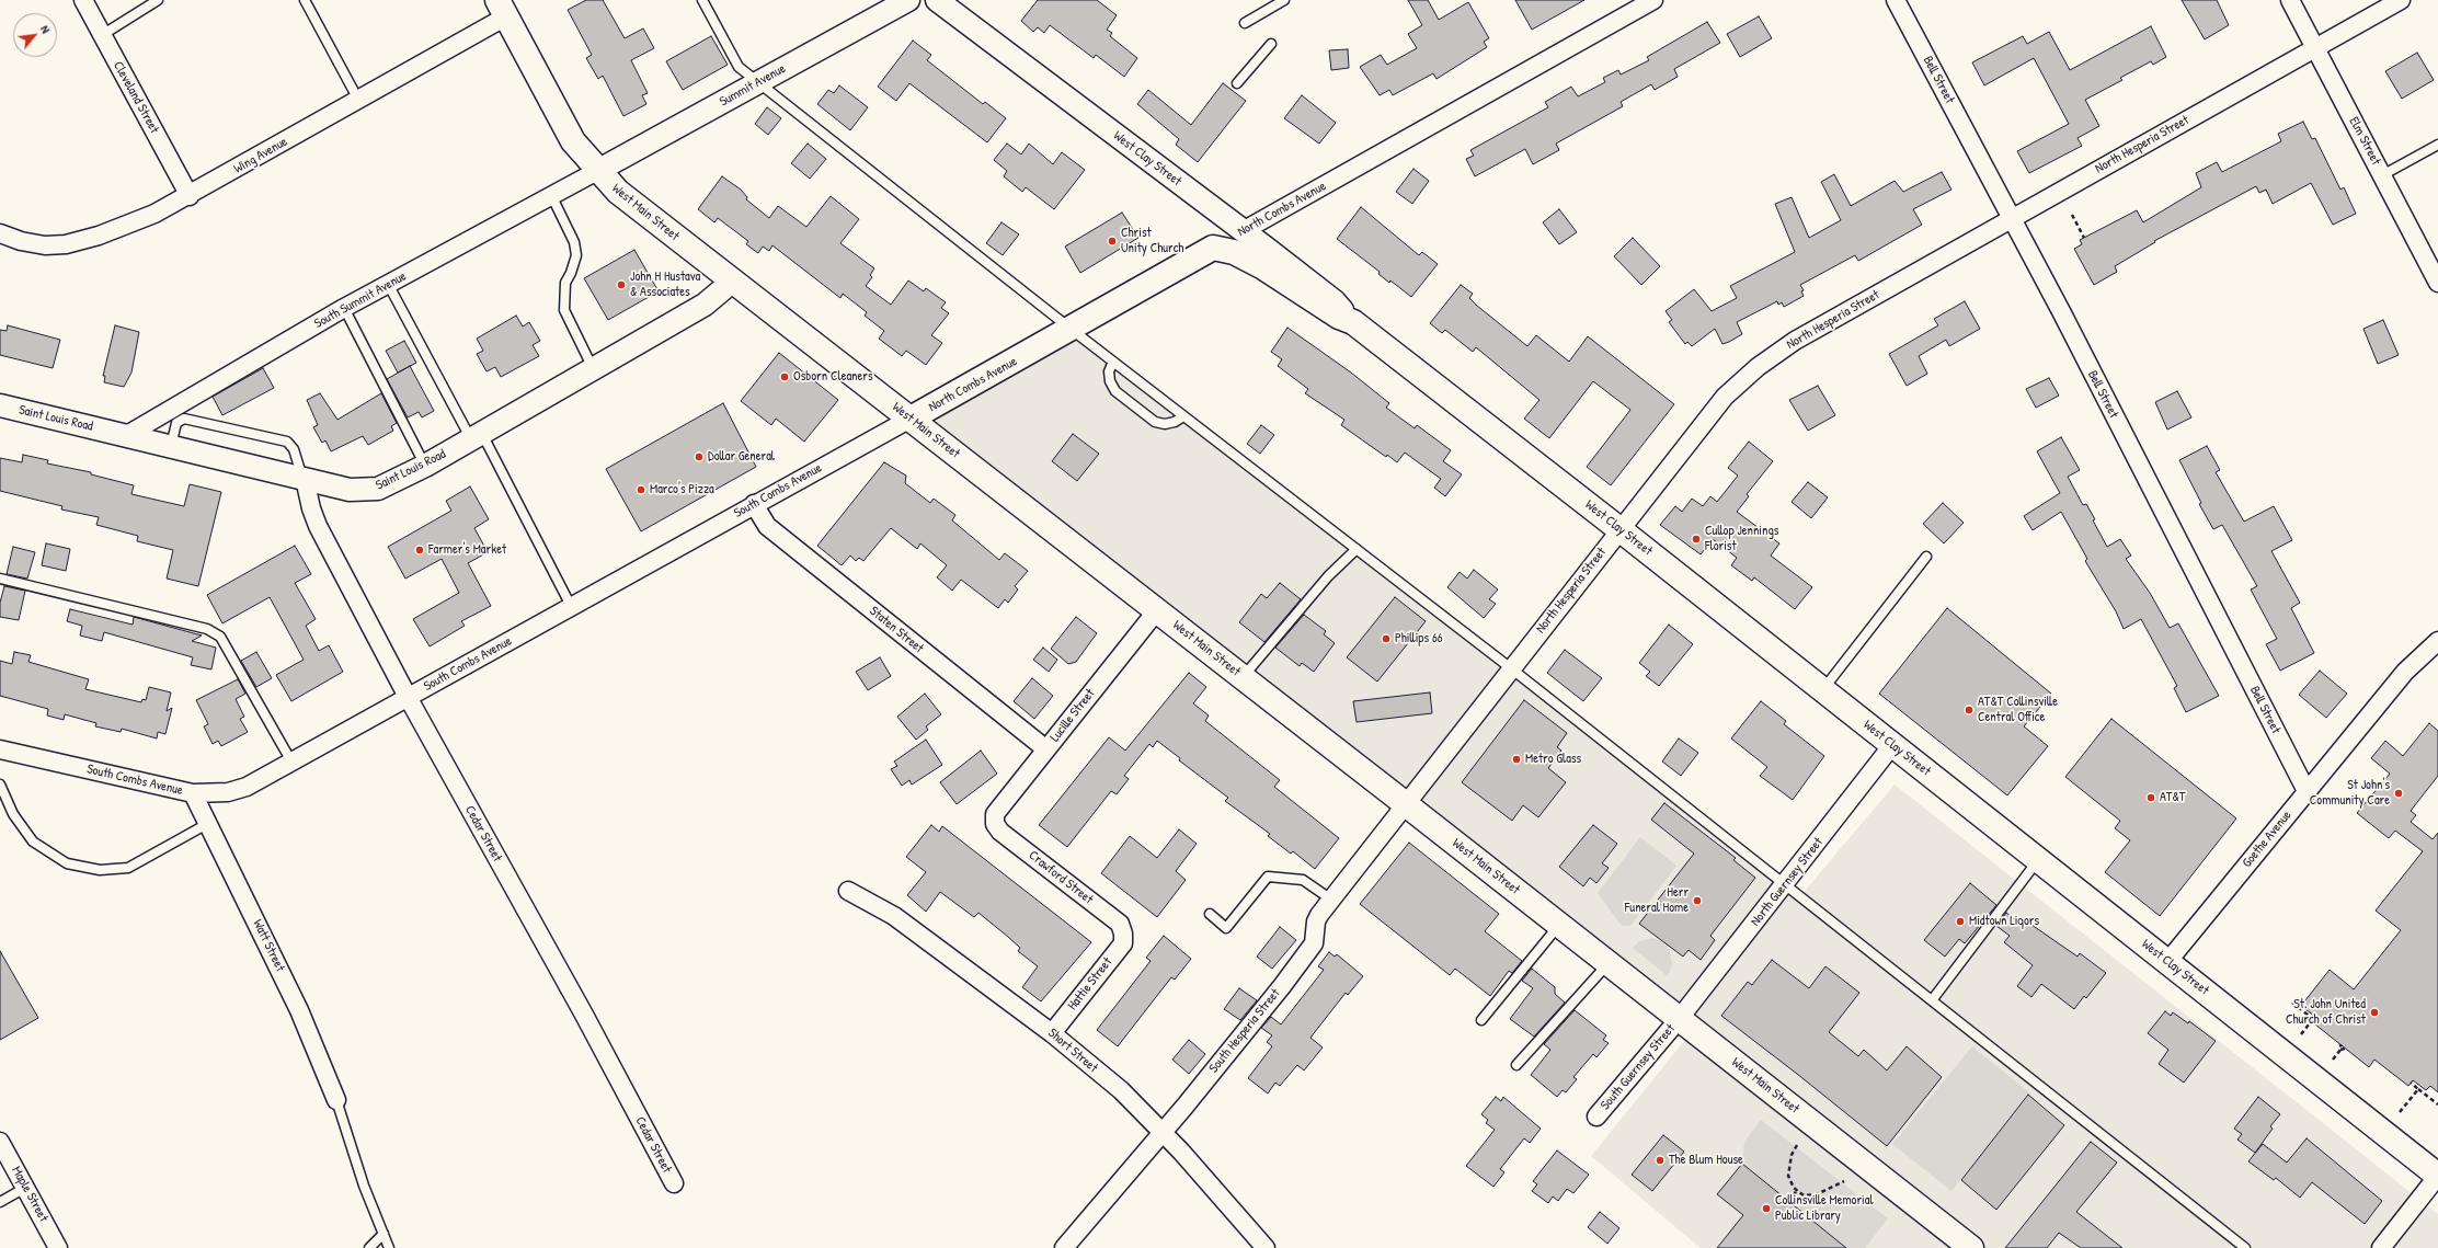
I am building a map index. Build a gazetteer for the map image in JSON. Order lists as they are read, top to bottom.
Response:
{
  "streets": {
    "main road": ["West Clay Street", "North Combs Avenue", "West Main Street"],
    "street": [
      "Bell Street",
      "Summit Avenue",
      "Cleveland Street",
      "Elm Street",
      "North Hesperia Street",
      "Wing Avenue",
      "South Summit Avenue",
      "Saint Louis Road",
      "South Combs Avenue",
      "Staten Street",
      "Lucille Street",
      "Cedar Street",
      "Goethe Avenue",
      "Crawford Street",
      "North Guernsey Street",
      "Watt Street",
      "Hattie Street",
      "South Hesperia Street",
      "Short Street",
      "South Guernsey Street",
      "Maple Street"
    ]
  },
  "crossings": [
    ["Bell Street", "North Hesperia Street"],
    ["Bell Street", "Goethe Avenue"],
    ["Summit Avenue", "West Main Street"],
    ["Summit Avenue", "South Summit Avenue"],
    ["Cleveland Street", "Wing Avenue"],
    ["Elm Street", "North Hesperia Street"],
    ["North Hesperia Street", "West Clay Street"],
    ["North Hesperia Street", "West Main Street"],
    ["North Hesperia Street", "South Hesperia Street"],
    ["Wing Avenue", "West Main Street"],
    ["West Clay Street", "North Combs Avenue"],
    ["West Clay Street", "Goethe Avenue"],
    ["West Clay Street", "North Guernsey Street"],
    ["North Combs Avenue", "West Main Street"],
    ["North Combs Avenue", "South Combs Avenue"],
    ["West Main Street", "South Summit Avenue"],
    ["West Main Street", "Saint Louis Road"],
    ["West Main Street", "South Combs Avenue"],
    ["West Main Street", "Lucille Street"],
    ["West Main Street", "North Guernsey Street"],
    ["West Main Street", "South Hesperia Street"],
    ["West Main Street", "South Guernsey Street"],
    ["South Summit Avenue", "Saint Louis Road"],
    ["Saint Louis Road", "Cedar Street"],
    ["South Combs Avenue", "Staten Street"],
    ["South Combs Avenue", "Cedar Street"],
    ["South Combs Avenue", "Watt Street"],
    ["Staten Street", "Lucille Street"],
    ["Lucille Street", "Crawford Street"],
    ["Crawford Street", "Hattie Street"],
    ["North Guernsey Street", "South Guernsey Street"],
    ["Hattie Street", "Short Street"],
    ["South Hesperia Street", "Short Street"]
  ],
  "places": [
    "Christ Unity Church",
    "John H Hustava & Associates",
    "Osborn Cleaners",
    "Dollar General",
    "Marco's Pizza",
    "Cullop Jennings Florist",
    "Farmer's Market",
    "Phillips 66",
    "AT&T Collinsville Central Office",
    "Metro Glass",
    "St John's Community Care",
    "AT&T",
    "Herr Funeral Home",
    "Midtown Liqors",
    "St. John United Church of Christ",
    "The Blum House",
    "Collinsville Memorial Public Library"
  ],
  "north": "top right"
}
